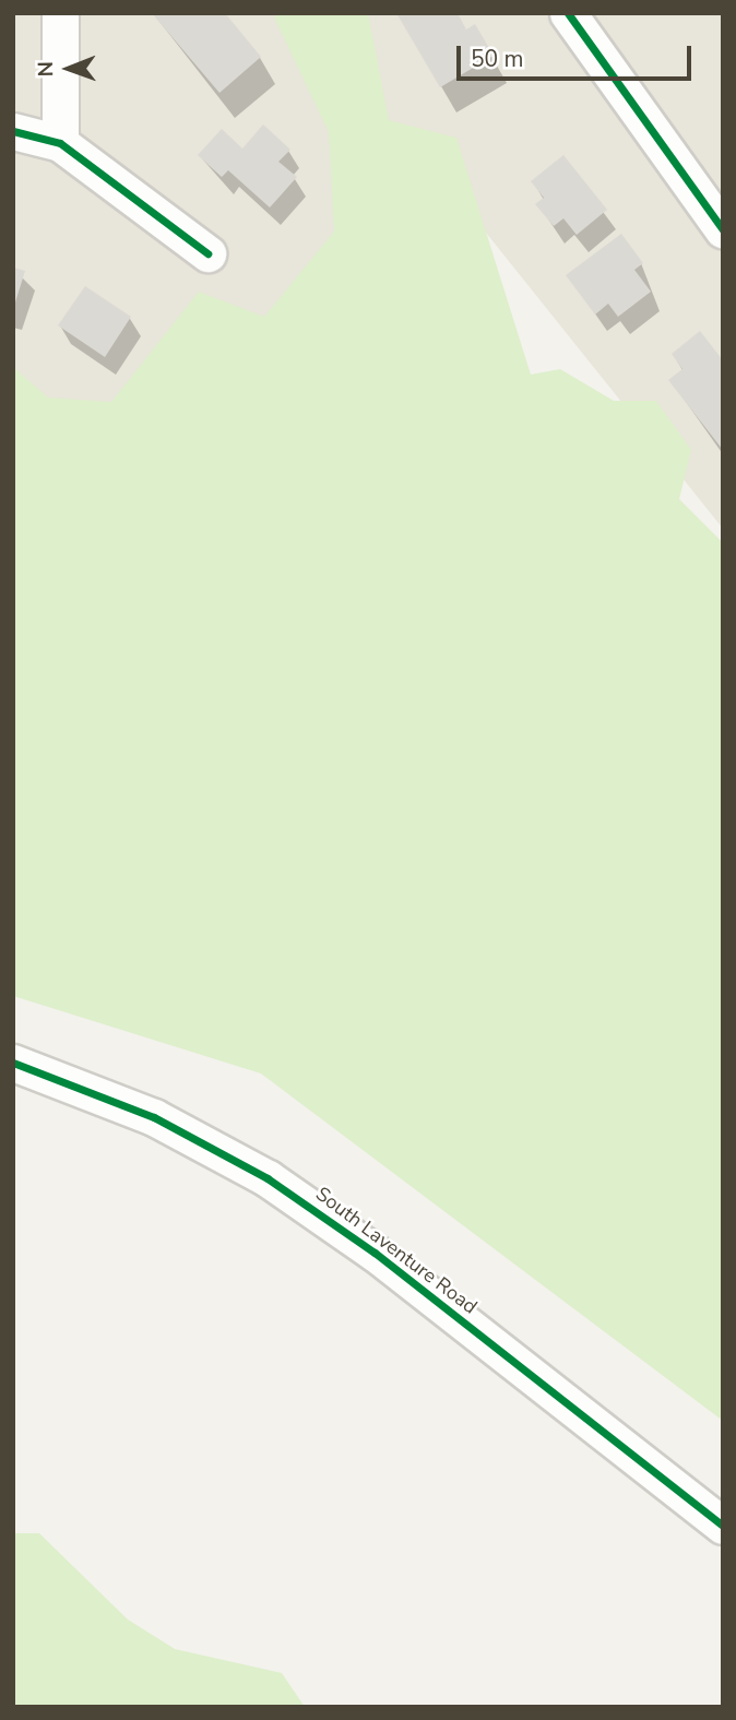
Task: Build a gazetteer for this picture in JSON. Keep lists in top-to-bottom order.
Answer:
{
  "streets": {
    "street": ["South Laventure Road"]
  },
  "scale_bar": "50 m",
  "north": "left"
}
